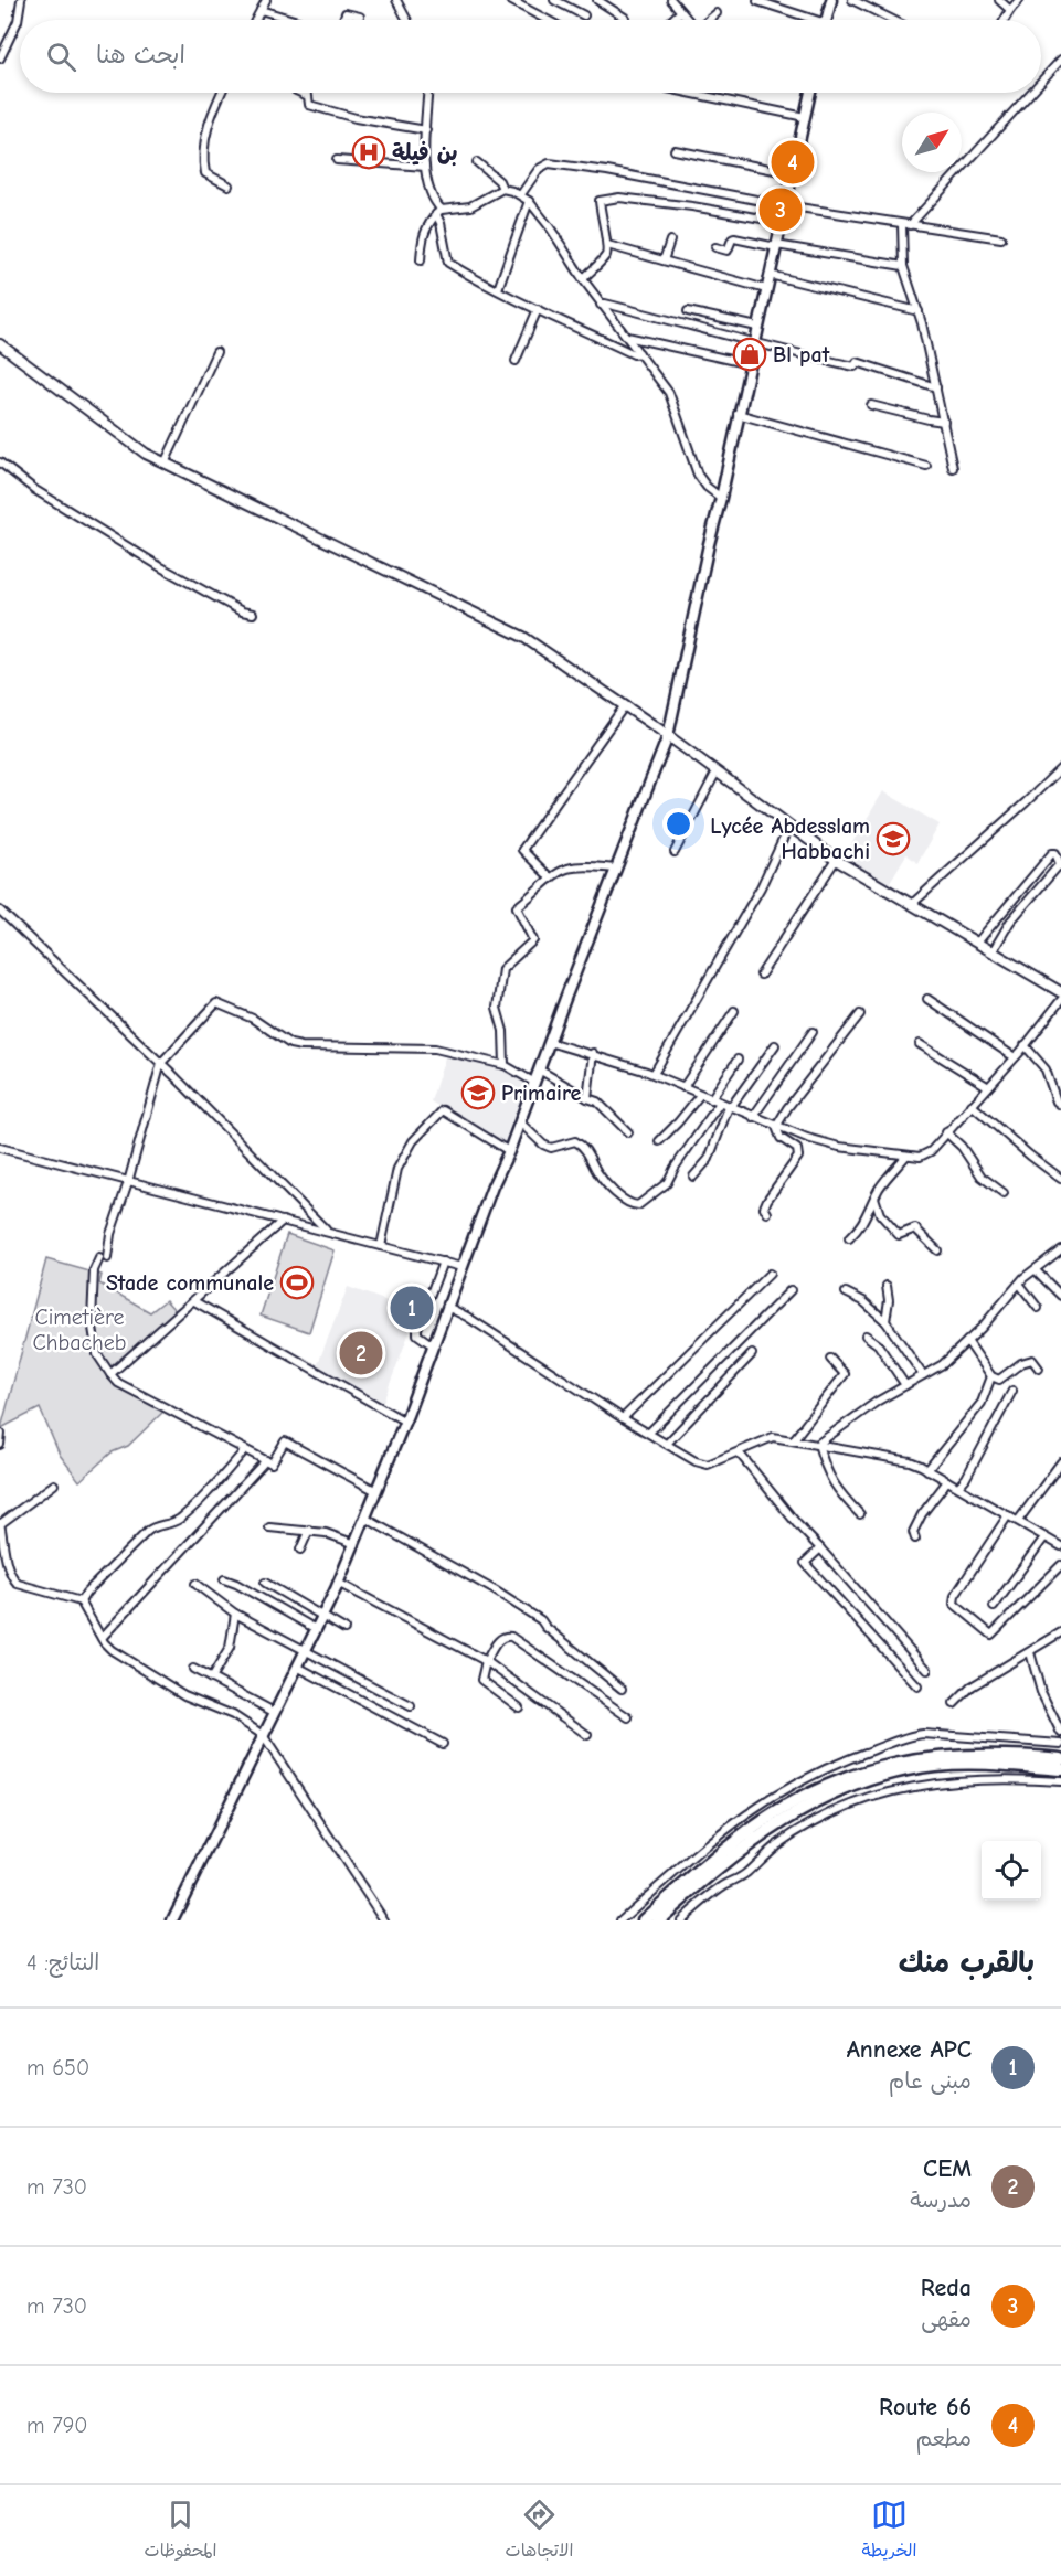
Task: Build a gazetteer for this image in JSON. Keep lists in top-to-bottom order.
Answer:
{
  "parks": ["Cimetière Chbacheb"],
  "places": {
    "hospital": ["بن فيلة"],
    "shop": ["Bl pat"],
    "school or university": ["Lycée Abdesslam Habbachi", "Primaire"],
    "sports": ["Stade communale"]
  },
  "north": "top right",
  "page": {
    "search": "ابحث هنا",
    "pins": [
      "4",
      "3",
      "1",
      "2"
    ],
    "heading": ["بالقرب منك", "النتائج: 4"],
    "list": [
      {
        "mark": "1",
        "name": "Annexe APC",
        "note": "مبنى عام",
        "value": "650 m"
      },
      {
        "mark": "2",
        "name": "CEM",
        "note": "مدرسة",
        "value": "730 m"
      },
      {
        "mark": "3",
        "name": "Reda",
        "note": "مقهى",
        "value": "730 m"
      },
      {
        "mark": "4",
        "name": "Route 66",
        "note": "مطعم",
        "value": "790 m"
      }
    ],
    "nav": ["الخريطة", "الاتجاهات", "المحفوظات"]
  }
}
